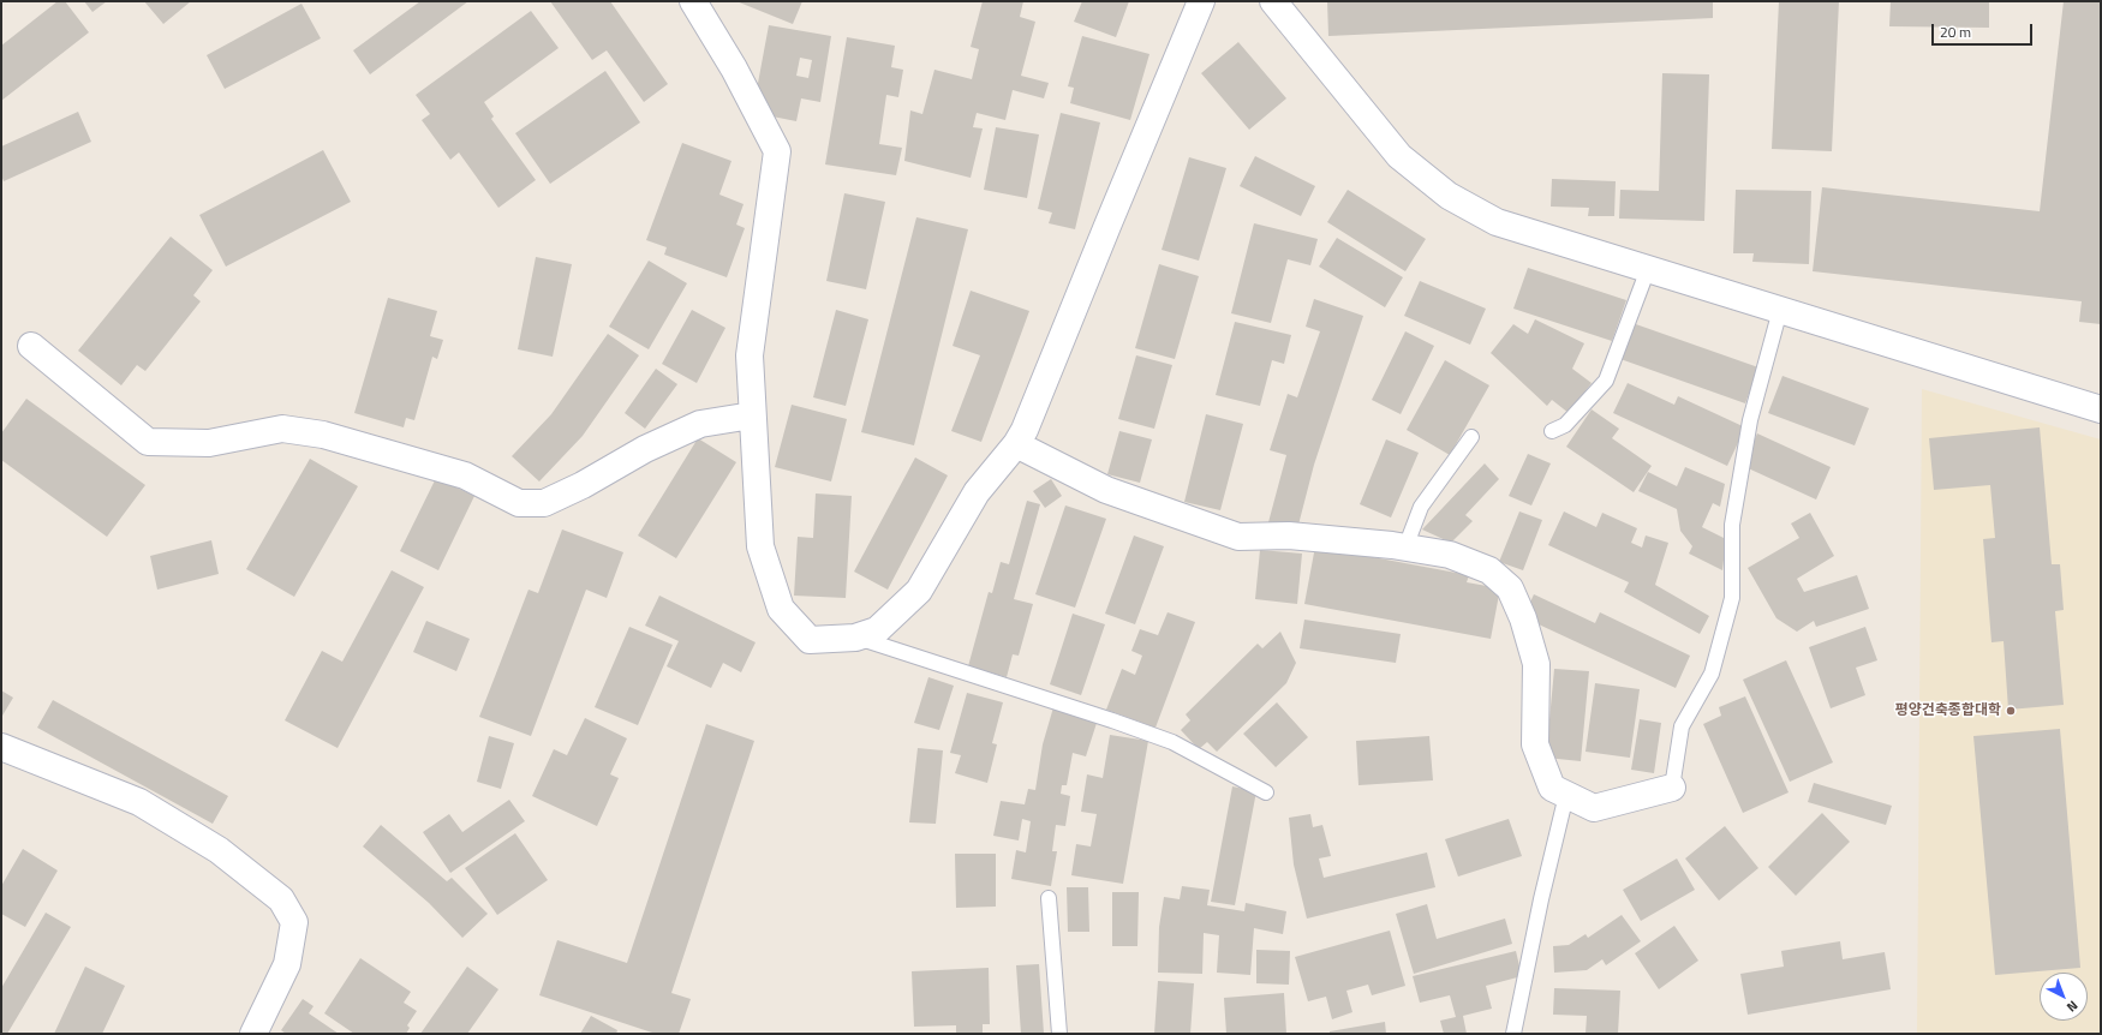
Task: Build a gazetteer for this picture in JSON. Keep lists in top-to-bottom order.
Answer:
{
  "places": ["평양건축종합대학"],
  "scale_bar": "20 m",
  "north": "bottom right"
}
